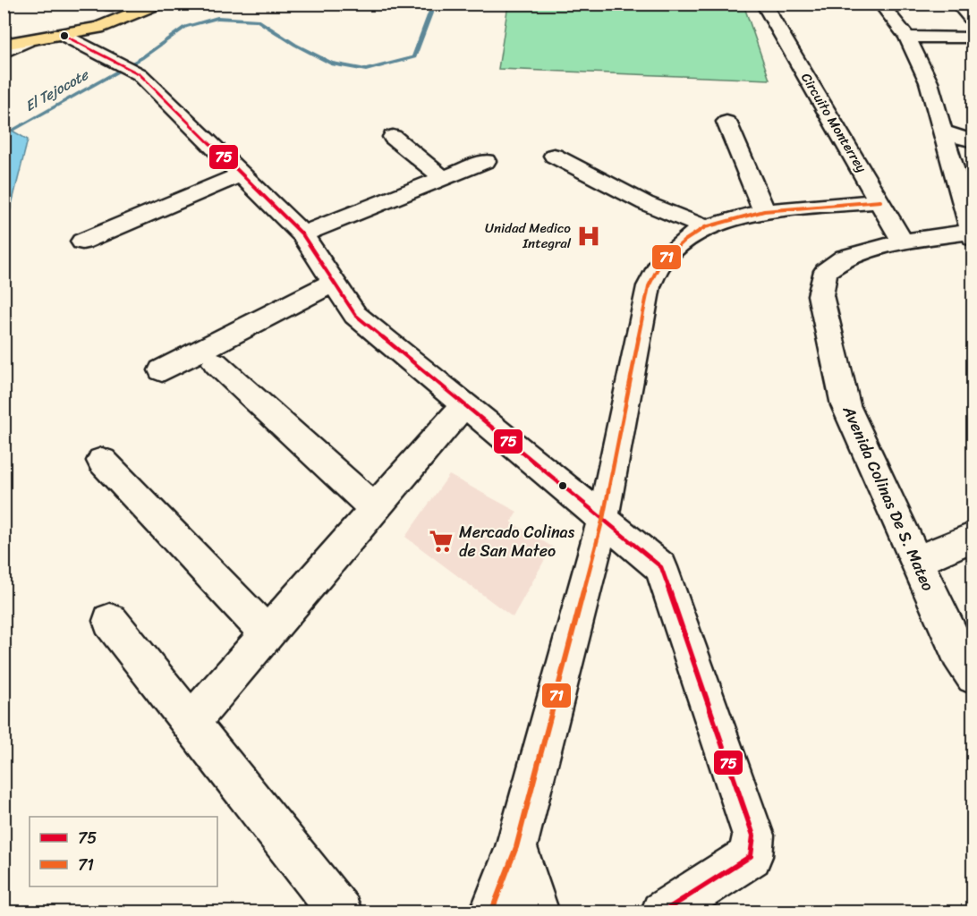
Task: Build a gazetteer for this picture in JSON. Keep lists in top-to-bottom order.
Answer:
{
  "streets": {
    "street": ["Circuito Monterrey", "Avenida Colinas De S. Mateo"]
  },
  "crossings": [
    ["Circuito Monterrey", "Avenida Colinas De S. Mateo"]
  ],
  "water": ["El Tejocote"],
  "places": {
    "hospital": ["Unidad Medico Integral"],
    "supermarket": ["Mercado Colinas de San Mateo"]
  },
  "lines": ["transit line 75", "transit line 71"],
  "legend": ["75", "71"]
}
